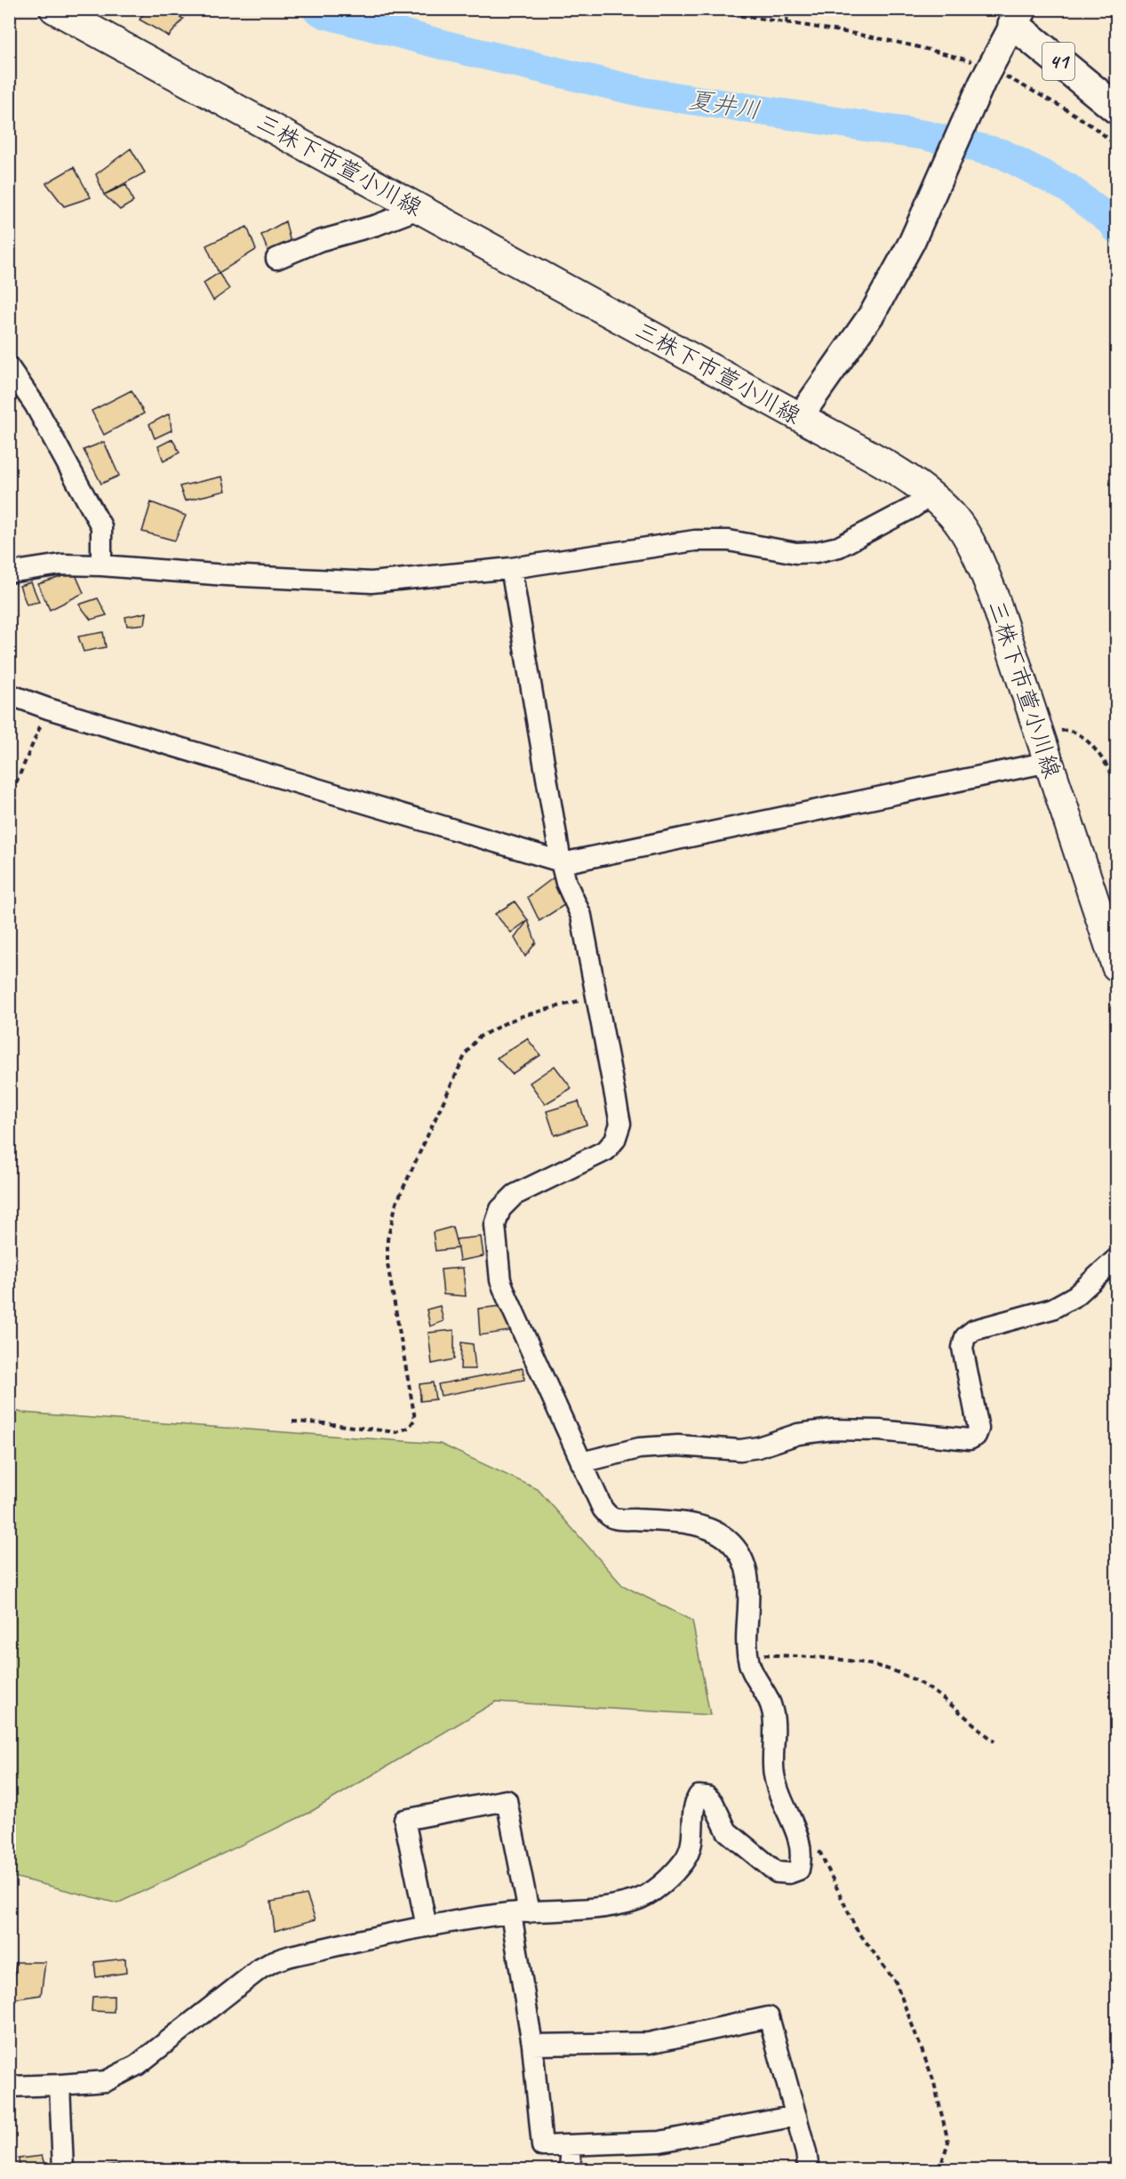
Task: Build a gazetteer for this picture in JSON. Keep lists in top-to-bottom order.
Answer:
{
  "streets": {
    "main road": ["41", "三株下市萱小川線"]
  },
  "water": ["夏井川"]
}
